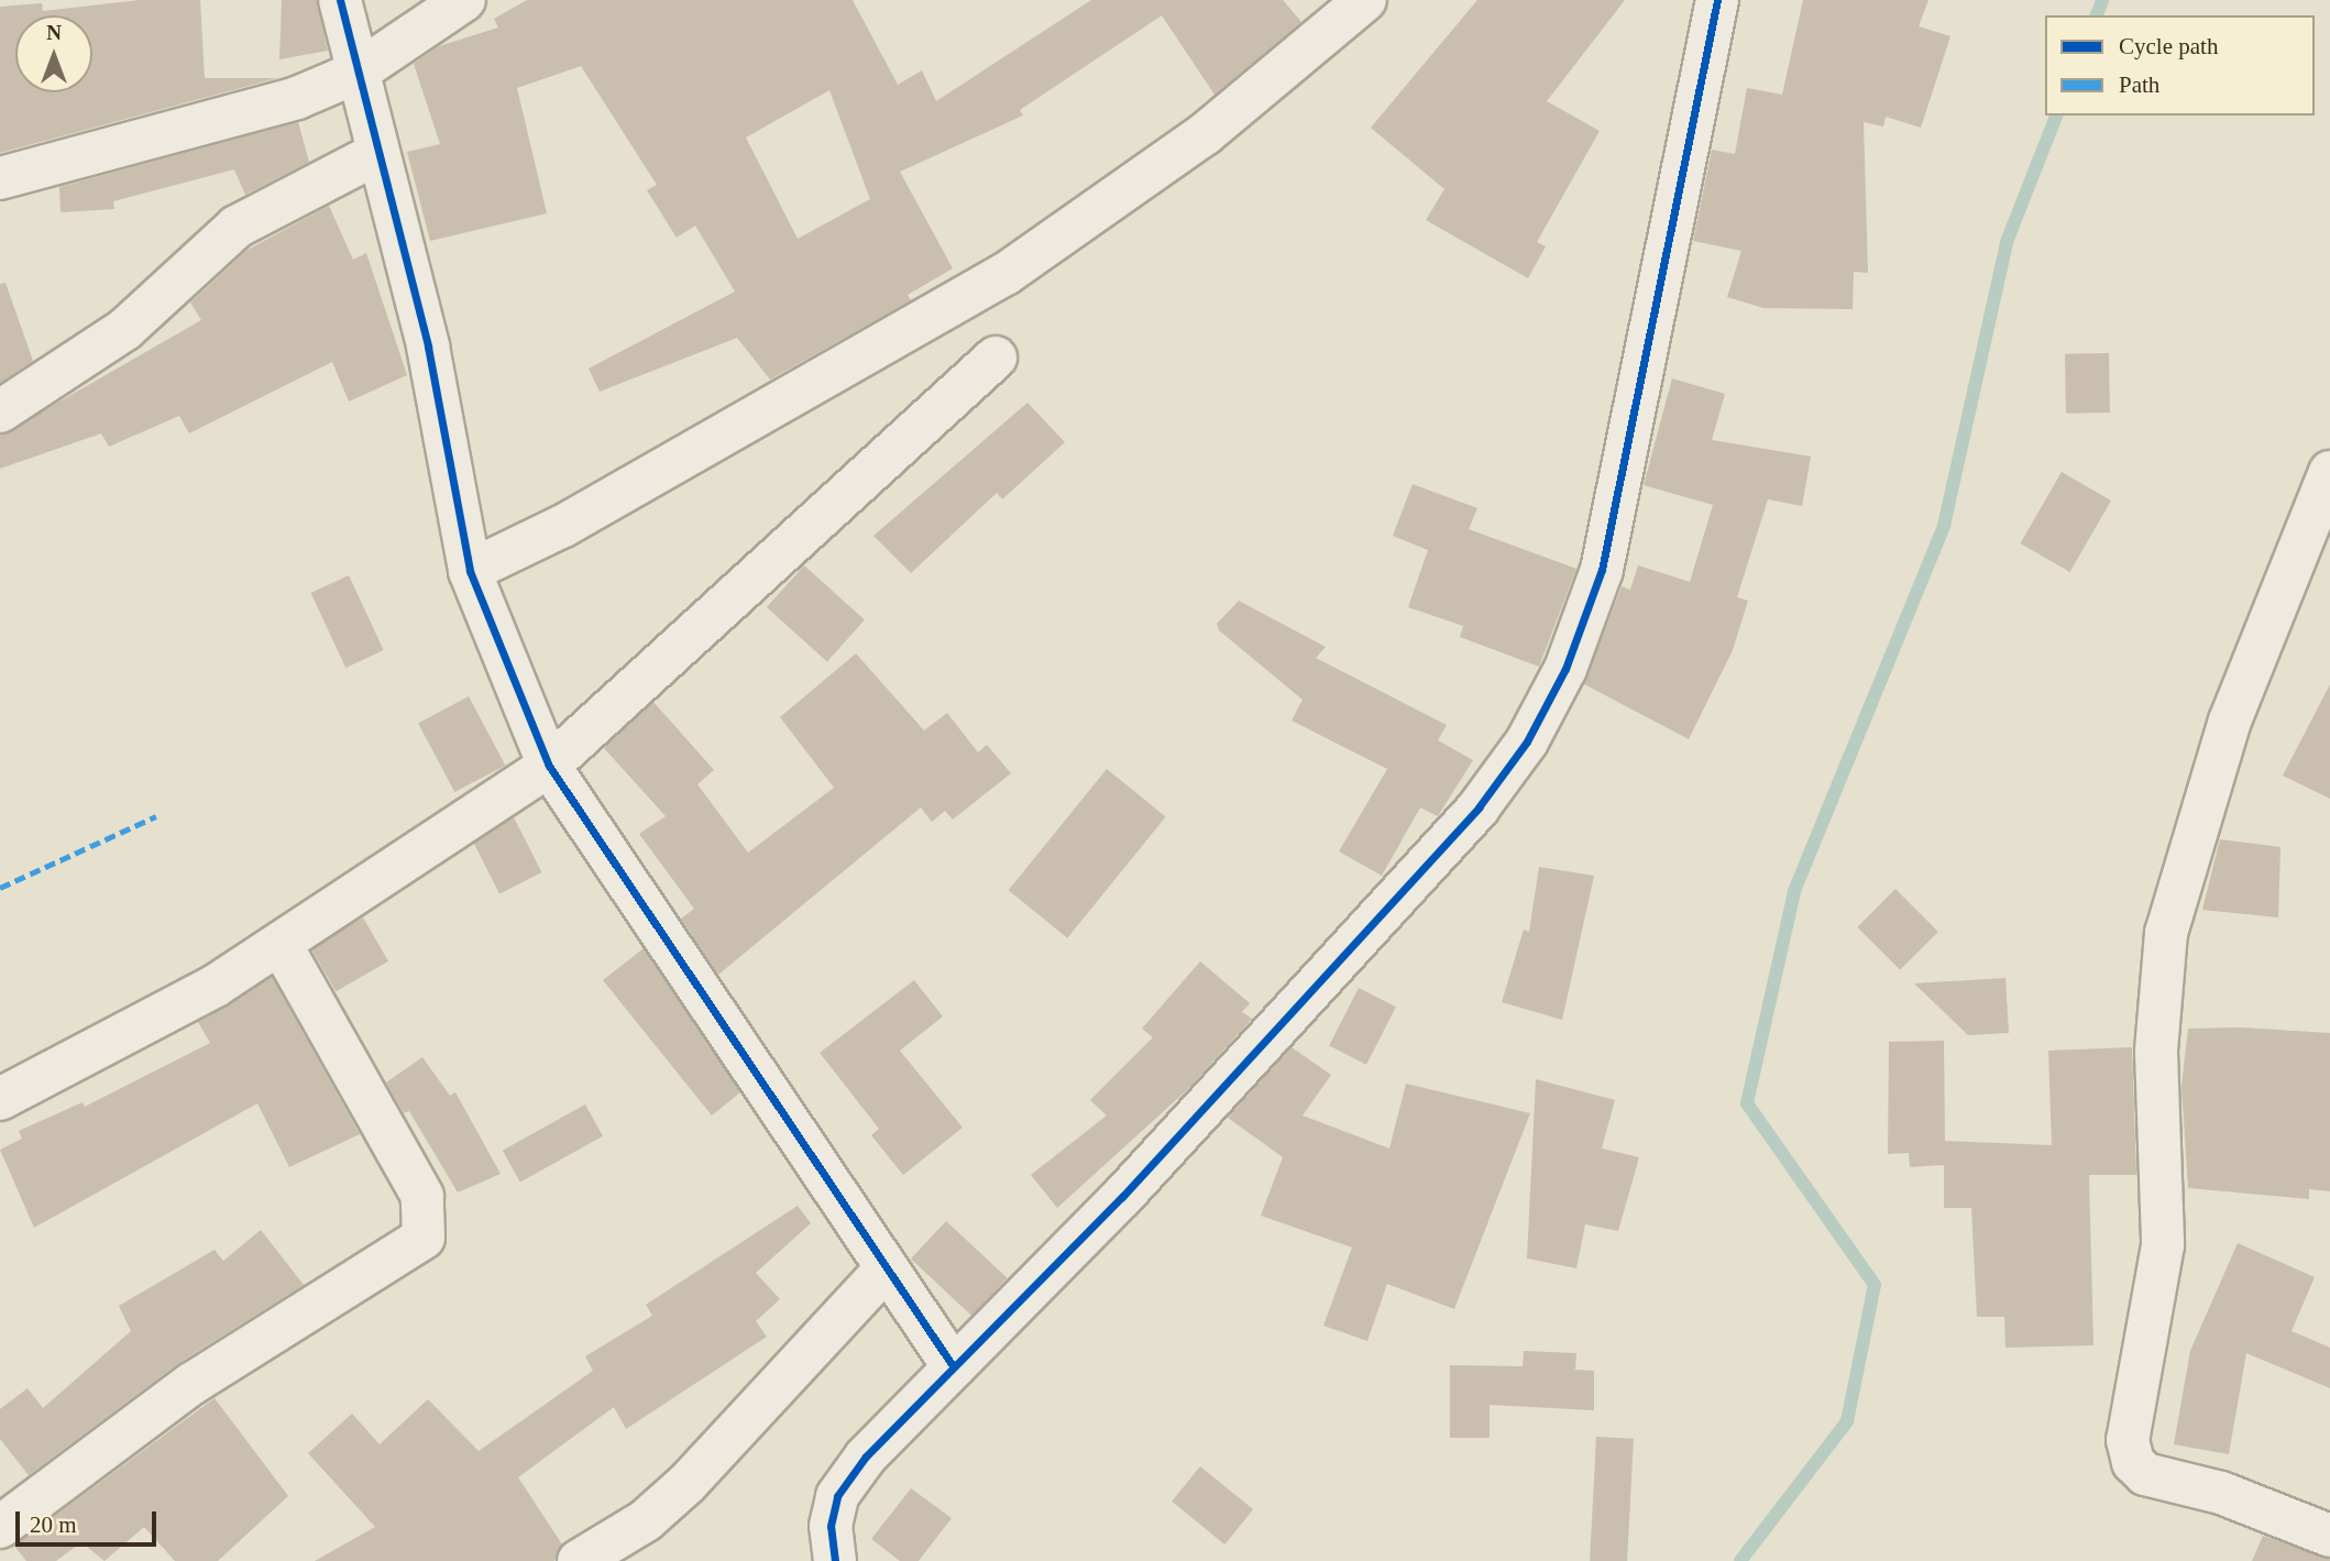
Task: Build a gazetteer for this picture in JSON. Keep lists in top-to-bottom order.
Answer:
{
  "legend": ["Cycle path", "Path"],
  "scale_bar": "20 m",
  "north": "top"
}
